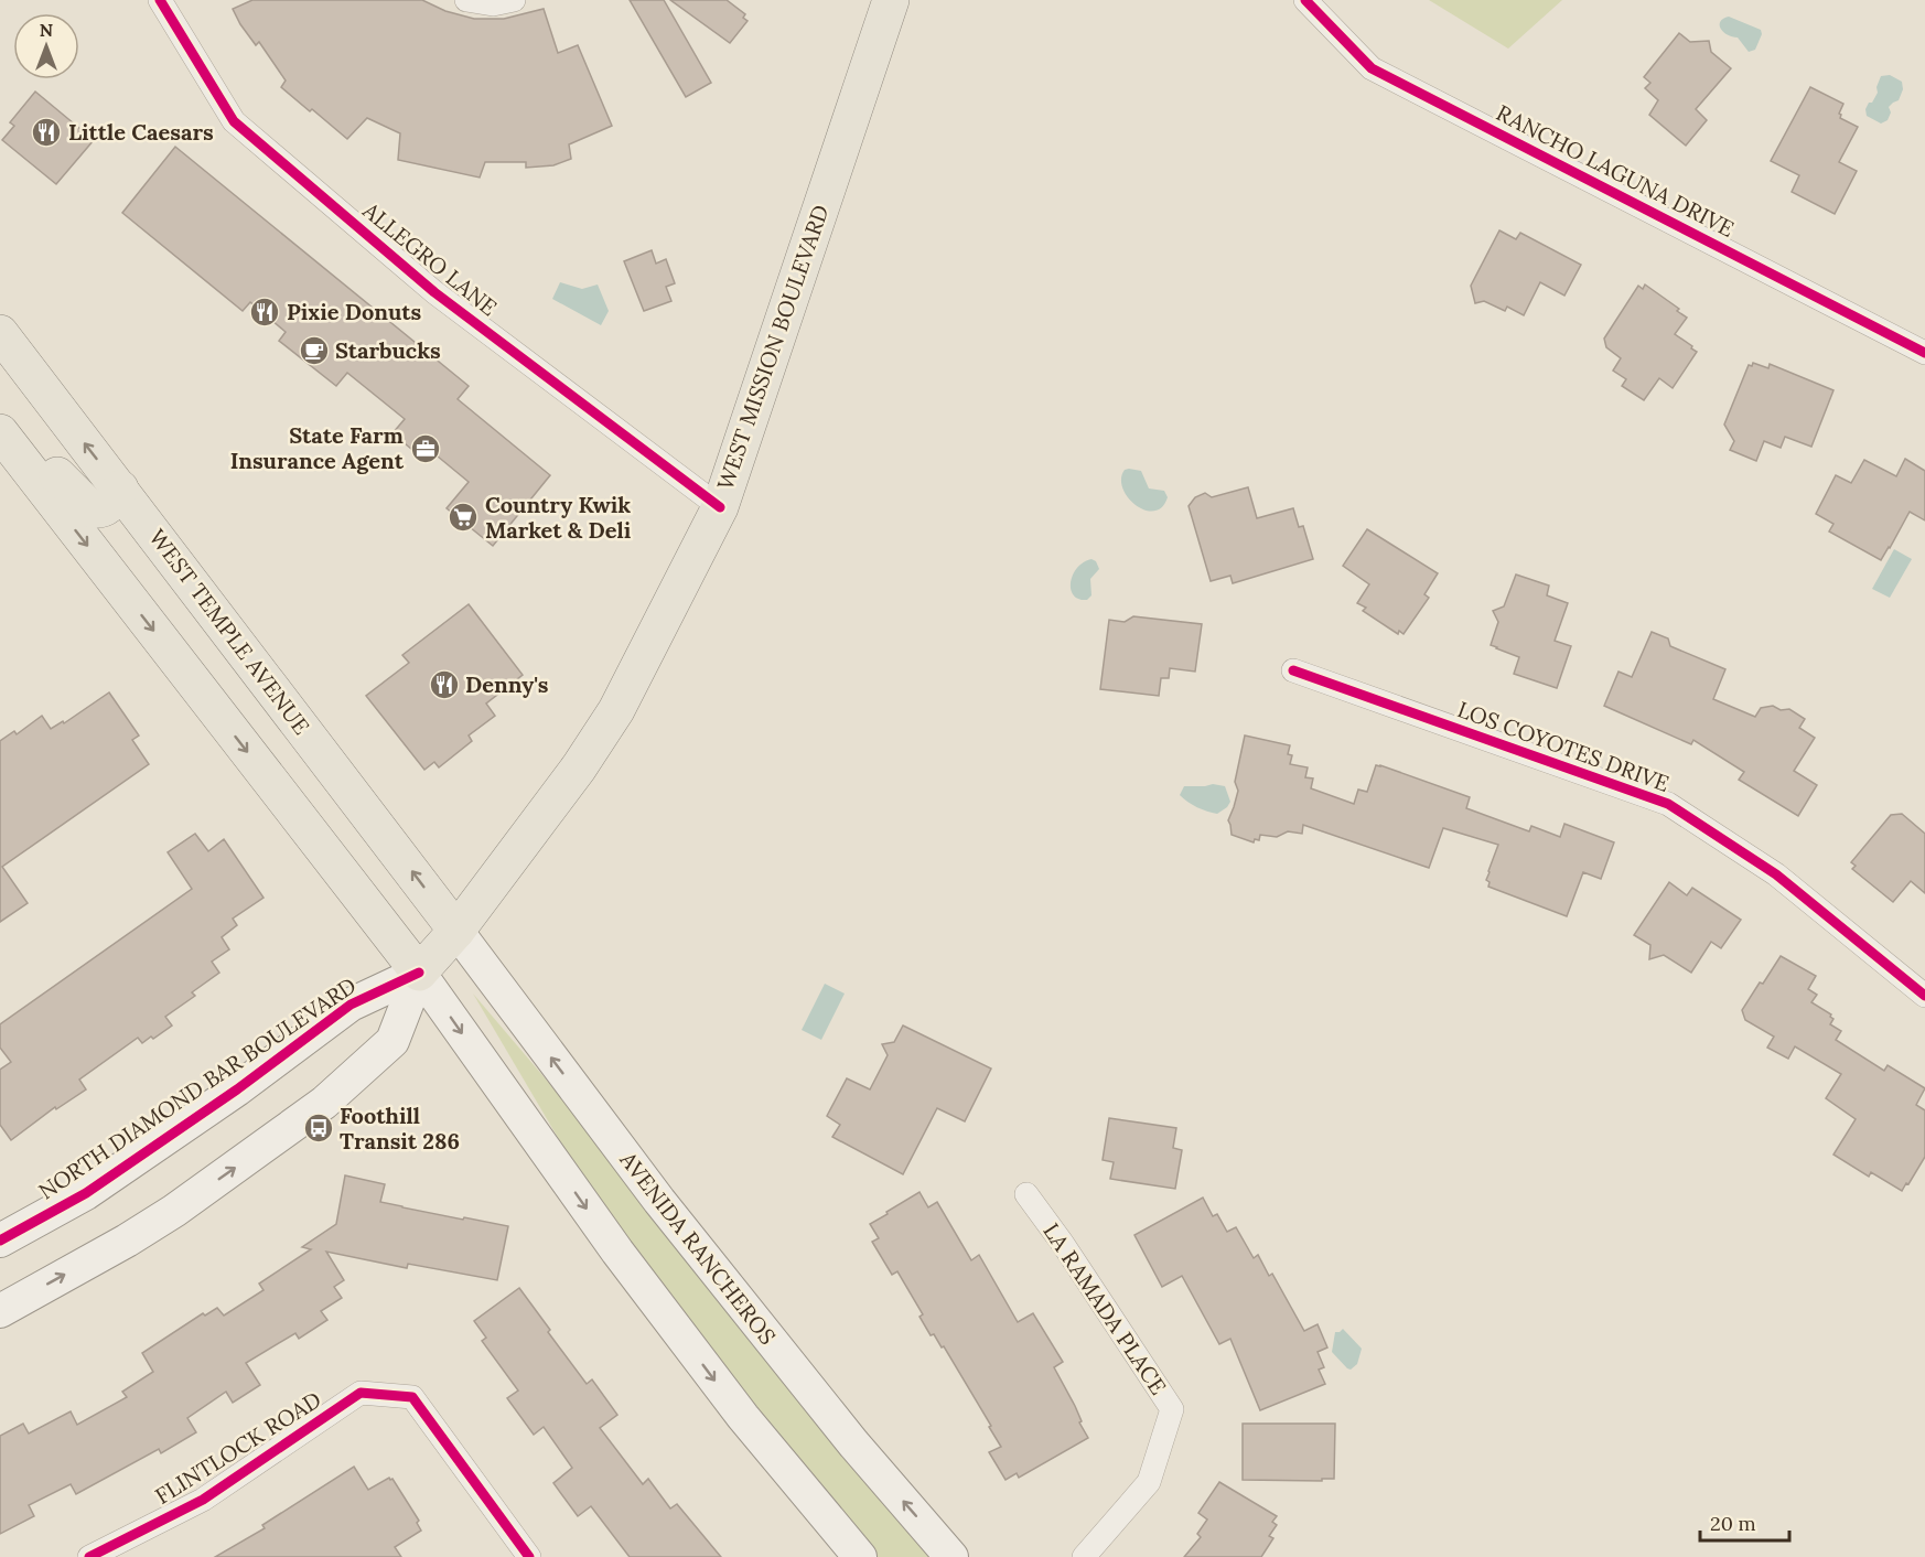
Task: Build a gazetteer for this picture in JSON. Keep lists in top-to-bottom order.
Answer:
{
  "streets": {
    "main road": [
      "WEST MISSION BOULEVARD",
      "WEST TEMPLE AVENUE",
      "NORTH DIAMOND BAR BOULEVARD",
      "AVENIDA RANCHEROS"
    ],
    "street": [
      "RANCHO LAGUNA DRIVE",
      "ALLEGRO LANE",
      "LOS COYOTES DRIVE",
      "LA RAMADA PLACE",
      "FLINTLOCK ROAD"
    ]
  },
  "crossings": [
    ["ALLEGRO LANE", "WEST MISSION BOULEVARD"],
    ["WEST MISSION BOULEVARD", "WEST TEMPLE AVENUE"],
    ["WEST MISSION BOULEVARD", "NORTH DIAMOND BAR BOULEVARD"],
    ["WEST MISSION BOULEVARD", "AVENIDA RANCHEROS"],
    ["WEST TEMPLE AVENUE", "AVENIDA RANCHEROS"]
  ],
  "places": {
    "restaurant": ["Little Caesars", "Pixie Donuts", "Denny's"],
    "cafe": ["Starbucks"],
    "office": ["State Farm Insurance Agent"],
    "supermarket": ["Country Kwik Market & Deli"],
    "bus stop": ["Foothill Transit 286"]
  },
  "scale_bar": "20 m",
  "north": "top"
}
